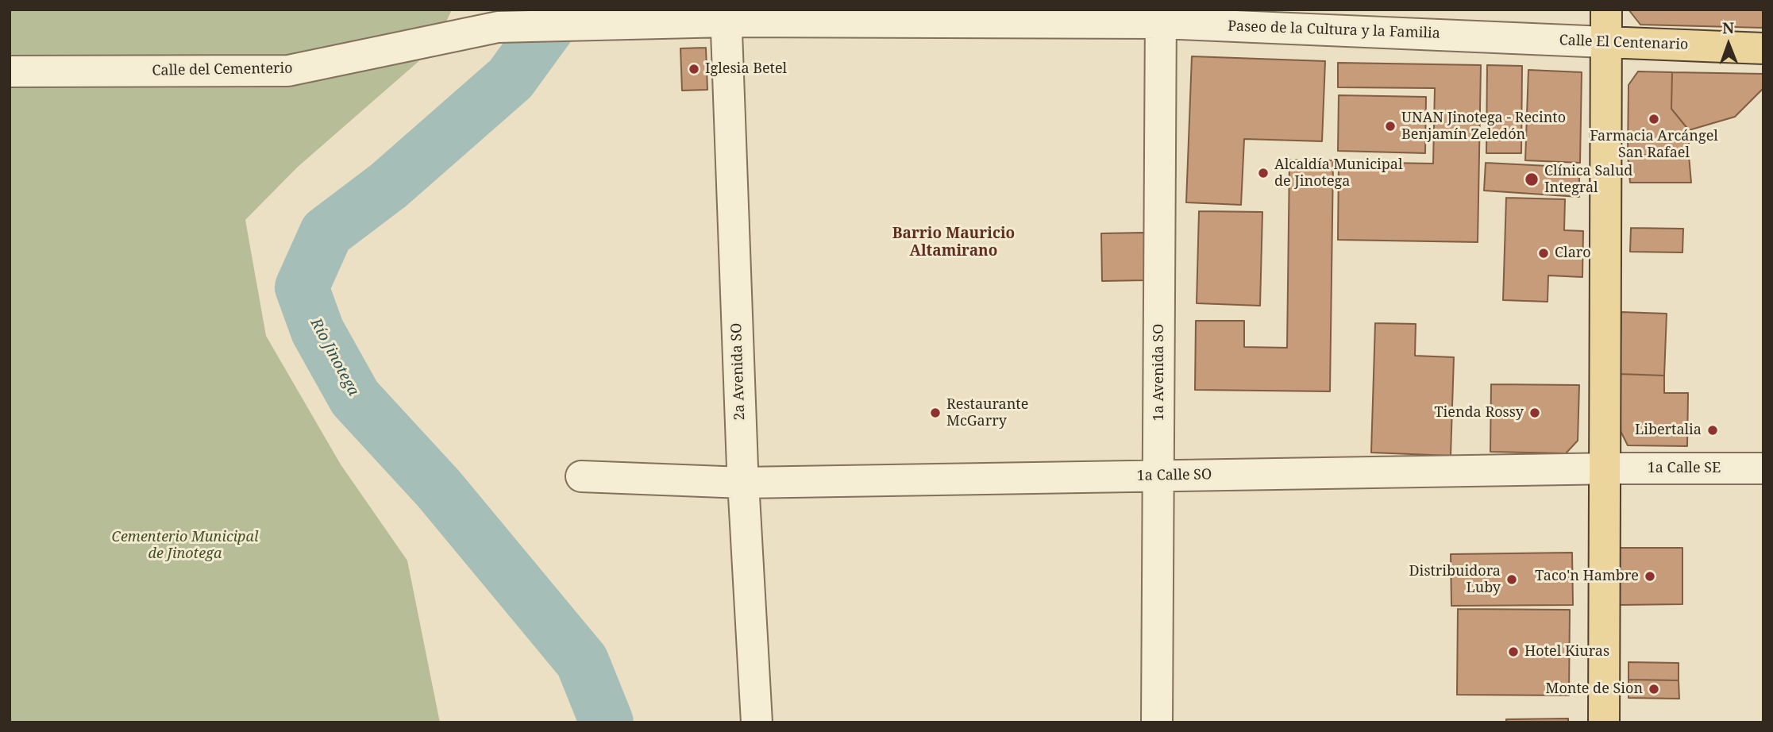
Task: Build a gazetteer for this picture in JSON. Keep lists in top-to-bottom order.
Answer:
{
  "streets": {
    "main road": ["Calle El Centenario"],
    "street": [
      "Paseo de la Cultura y la Familia",
      "Calle del Cementerio",
      "2a Avenida SO",
      "1a Avenida SO",
      "1a Calle SE",
      "1a Calle SO"
    ]
  },
  "crossings": [
    ["Paseo de la Cultura y la Familia", "Calle El Centenario"],
    ["Paseo de la Cultura y la Familia", "1a Avenida SO"],
    ["Calle del Cementerio", "2a Avenida SO"],
    ["2a Avenida SO", "1a Calle SO"],
    ["1a Avenida SO", "1a Calle SO"],
    ["1a Calle SE", "1a Calle SO"]
  ],
  "districts": ["Barrio Mauricio Altamirano"],
  "water": ["Río Jinotega"],
  "parks": ["Cementerio Municipal de Jinotega"],
  "places": [
    "Iglesia Betel",
    "Farmacia Arcángel San Rafael",
    "UNAN Jinotega - Recinto Benjamín Zeledón",
    "Alcaldía Municipal de Jinotega",
    "Clínica Salud Integral",
    "Claro",
    "Restaurante McGarry",
    "Tienda Rossy",
    "Libertalia",
    "Taco'n Hambre",
    "Distribuidora Luby",
    "Hotel Kiuras",
    "Monte de Sion"
  ],
  "north": "top"
}
